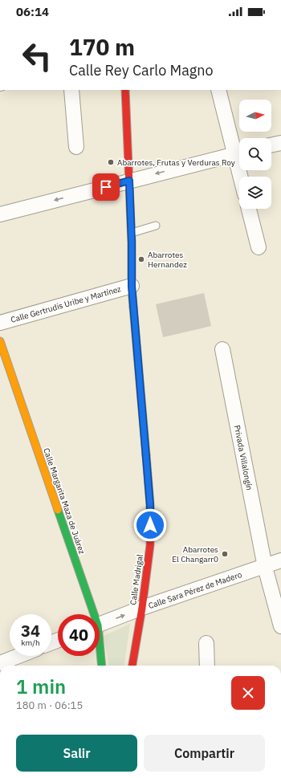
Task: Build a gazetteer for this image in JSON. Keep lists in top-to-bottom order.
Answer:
{
  "streets": {
    "street": [
      "Calle Gertrudis Uribe y Martínez",
      "Privada Villalongín",
      "Calle Margarita Maza de Juárez",
      "Calle Madrigal",
      "Calle Sara Pérez de Madero"
    ]
  },
  "crossings": [
    ["Calle Gertrudis Uribe y Martínez", "Calle Madrigal"],
    ["Privada Villalongín", "Calle Sara Pérez de Madero"],
    ["Calle Madrigal", "Calle Sara Pérez de Madero"]
  ],
  "places": ["Abarrotes, Frutas y Verduras Roy", "Abarrotes Hernandez", "Abarrotes El Changarr0"],
  "north": "right",
  "page": {
    "status": "06:14",
    "turn": ["170 m", "Calle Rey Carlo Magno"],
    "speed": "34 km/h",
    "limit": "40",
    "heading": ["1 min", "180 m · 06:15"],
    "buttons": ["Salir", "Compartir"]
  }
}
